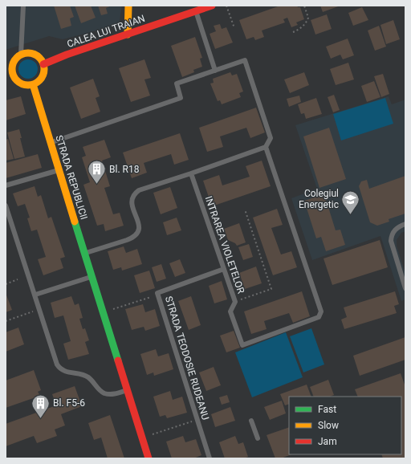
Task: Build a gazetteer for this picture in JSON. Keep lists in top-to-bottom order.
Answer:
{
  "streets": {
    "main road": ["CALEA LUI TRAIAN", "STRADA REPUBLICII"],
    "lane": ["INTRAREA VIOLETELOR", "STRADA TEODOSIE RUDEANU"]
  },
  "crossings": [
    ["CALEA LUI TRAIAN", "STRADA REPUBLICII"],
    ["INTRAREA VIOLETELOR", "STRADA TEODOSIE RUDEANU"]
  ],
  "places": {
    "building": ["Bl. R18", "Bl. F5-6"],
    "school or university": ["Colegiul Energetic"]
  },
  "legend": ["Fast", "Slow", "Jam"]
}
